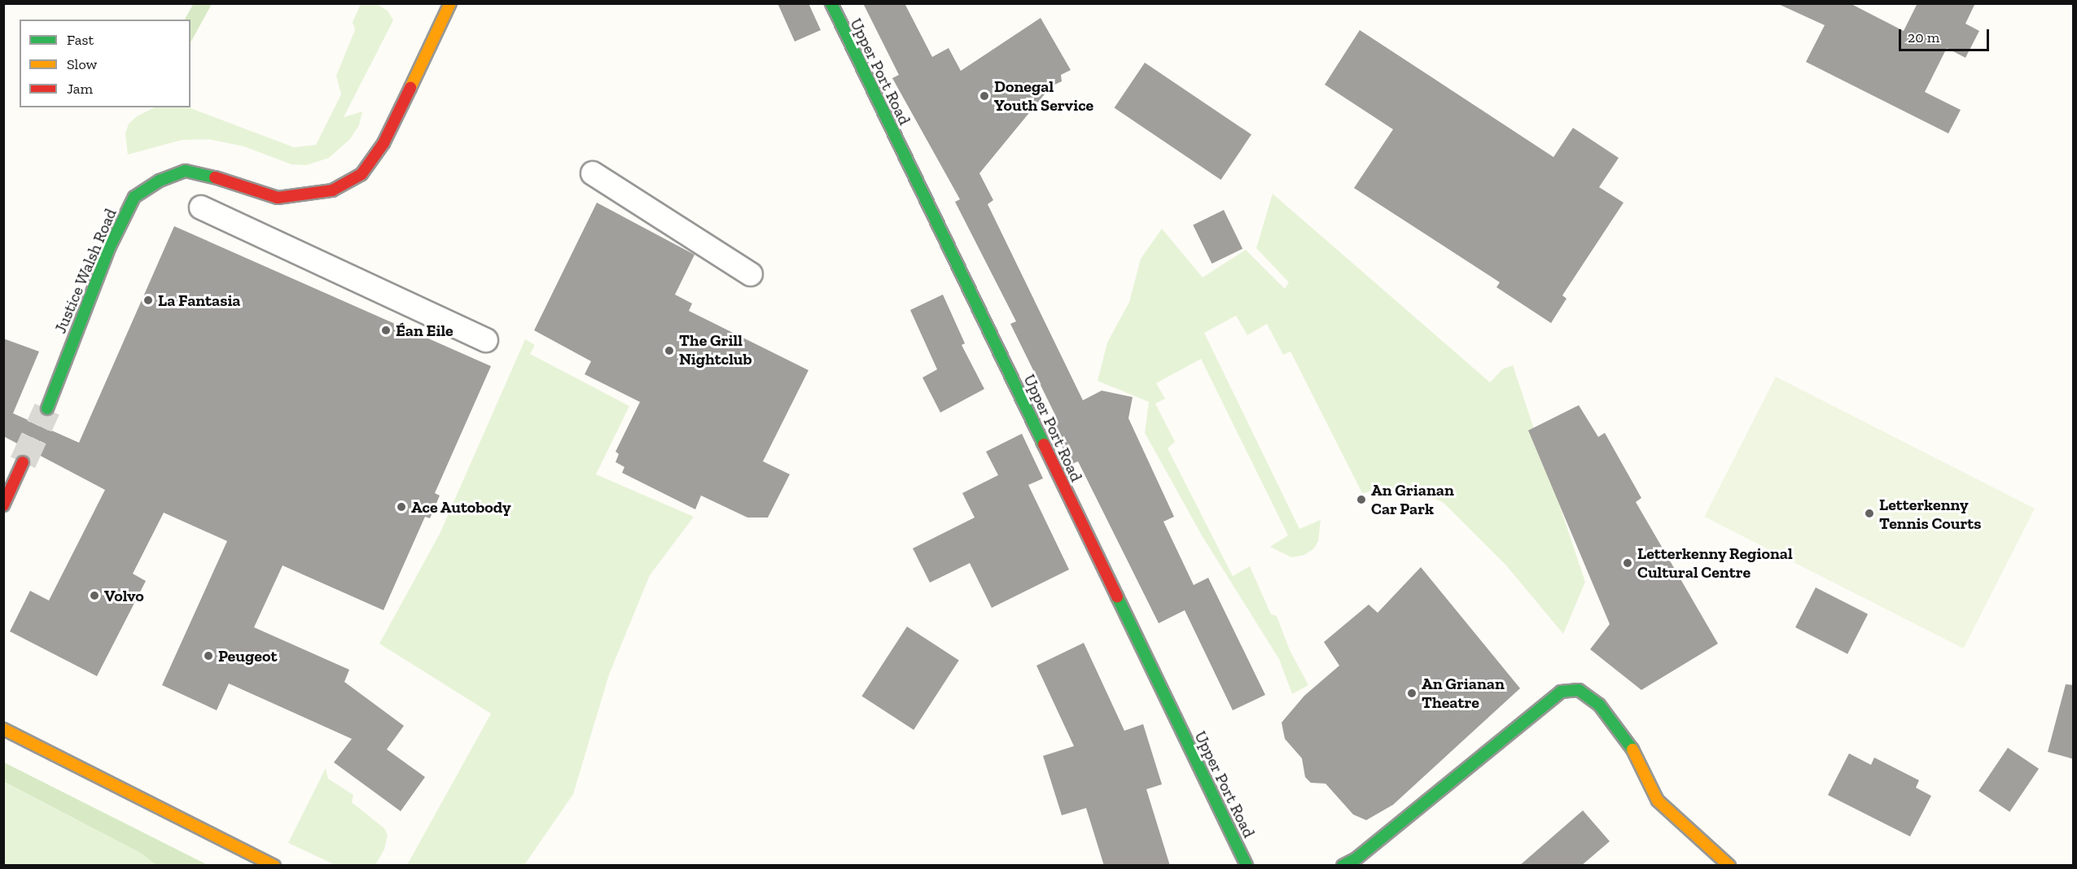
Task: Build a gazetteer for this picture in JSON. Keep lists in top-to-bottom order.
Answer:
{
  "streets": {
    "street": ["Upper Port Road", "Justice Walsh Road"]
  },
  "places": [
    "Donegal Youth Service",
    "La Fantasia",
    "Éan Eile",
    "The Grill Nightclub",
    "An Grianan Car Park",
    "Ace Autobody",
    "Letterkenny Tennis Courts",
    "Letterkenny Regional Cultural Centre",
    "Volvo",
    "Peugeot",
    "An Grianan Theatre"
  ],
  "legend": ["Fast", "Slow", "Jam"],
  "scale_bar": "20 m"
}
